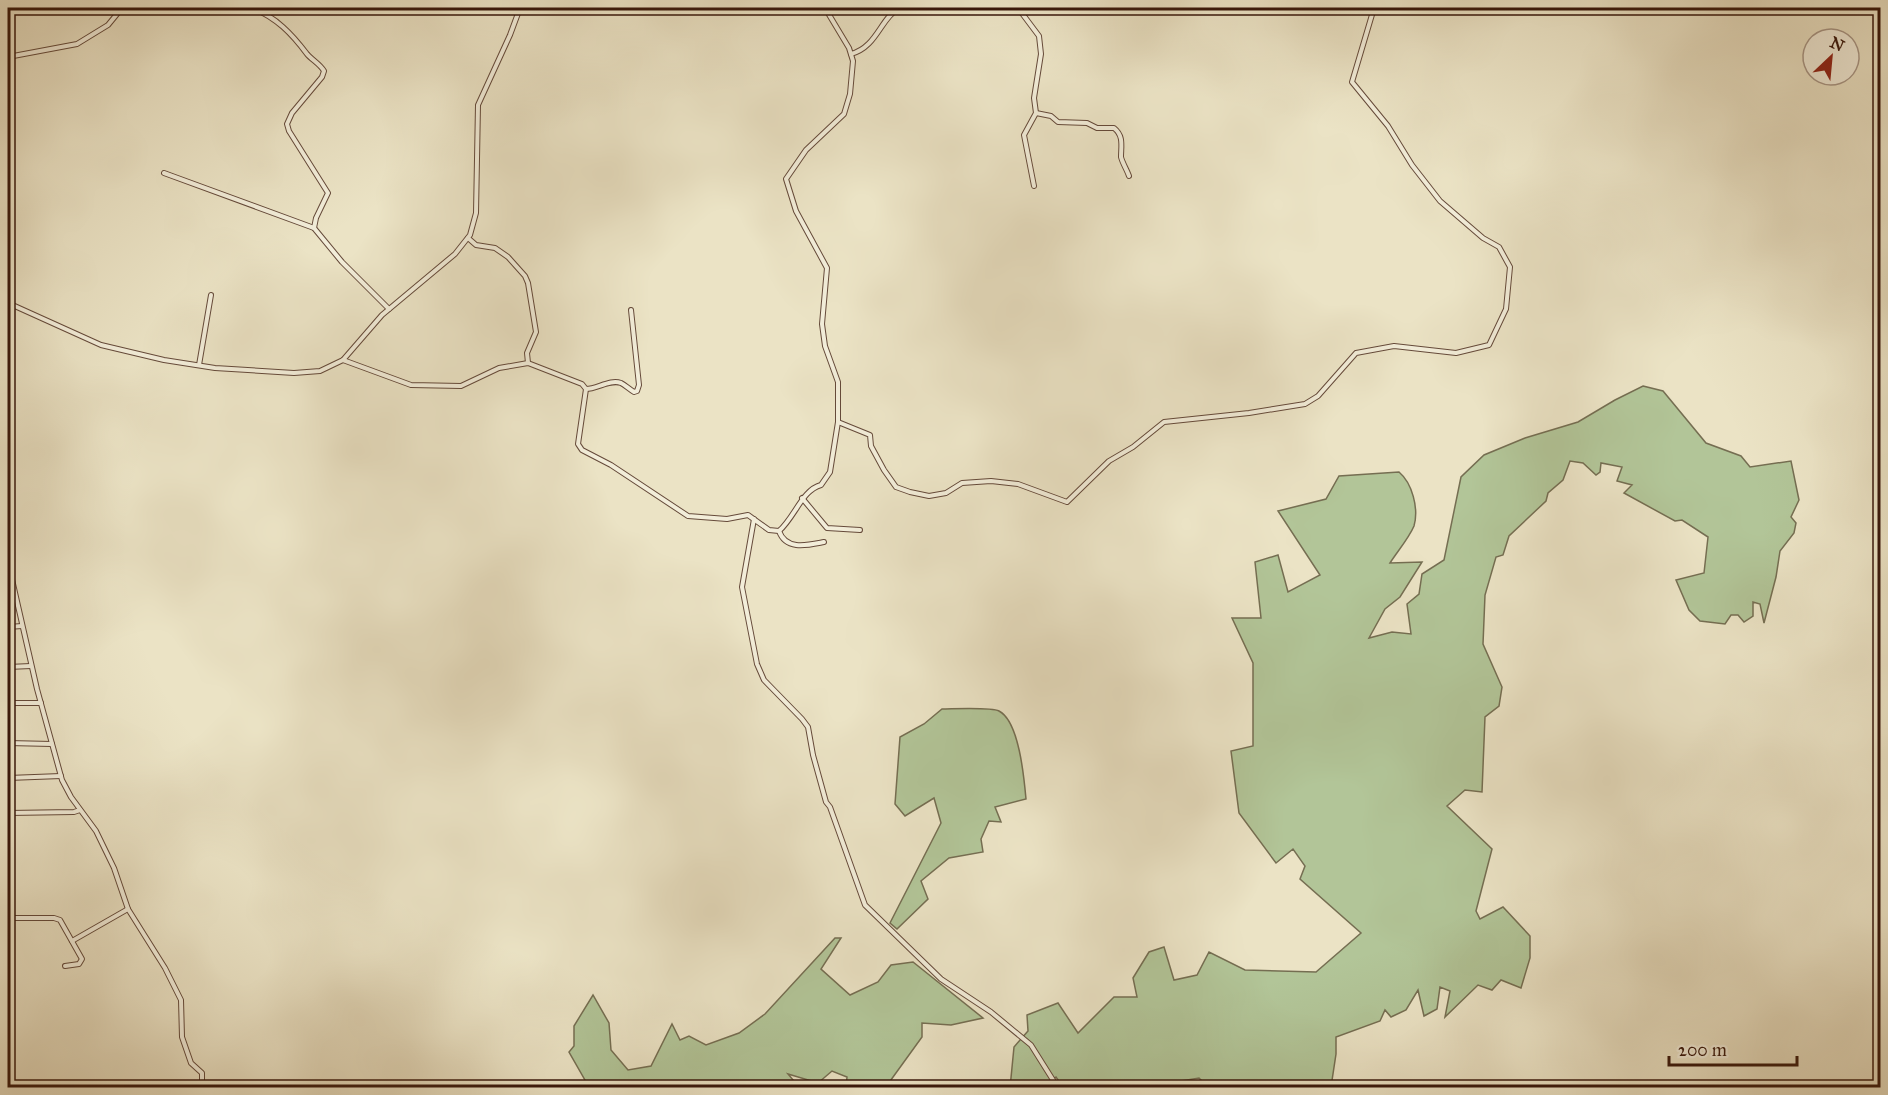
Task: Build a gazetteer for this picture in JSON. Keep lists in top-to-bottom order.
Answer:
{
  "scale_bar": "200 m",
  "north": "top right"
}
